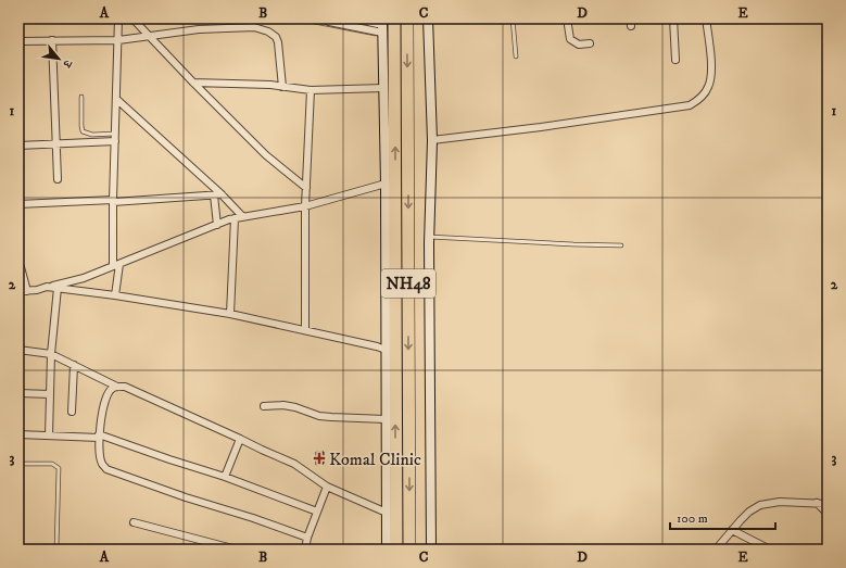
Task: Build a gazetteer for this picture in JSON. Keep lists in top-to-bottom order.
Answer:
{
  "streets": {
    "highway": ["NH48"]
  },
  "places": {
    "health": ["Komal Clinic"]
  },
  "scale_bar": "100 m",
  "north": "bottom right",
  "grid": {
    "columns": [
      "A",
      "B",
      "C",
      "D",
      "E"
    ],
    "rows": ["1", "2", "3"]
  }
}
